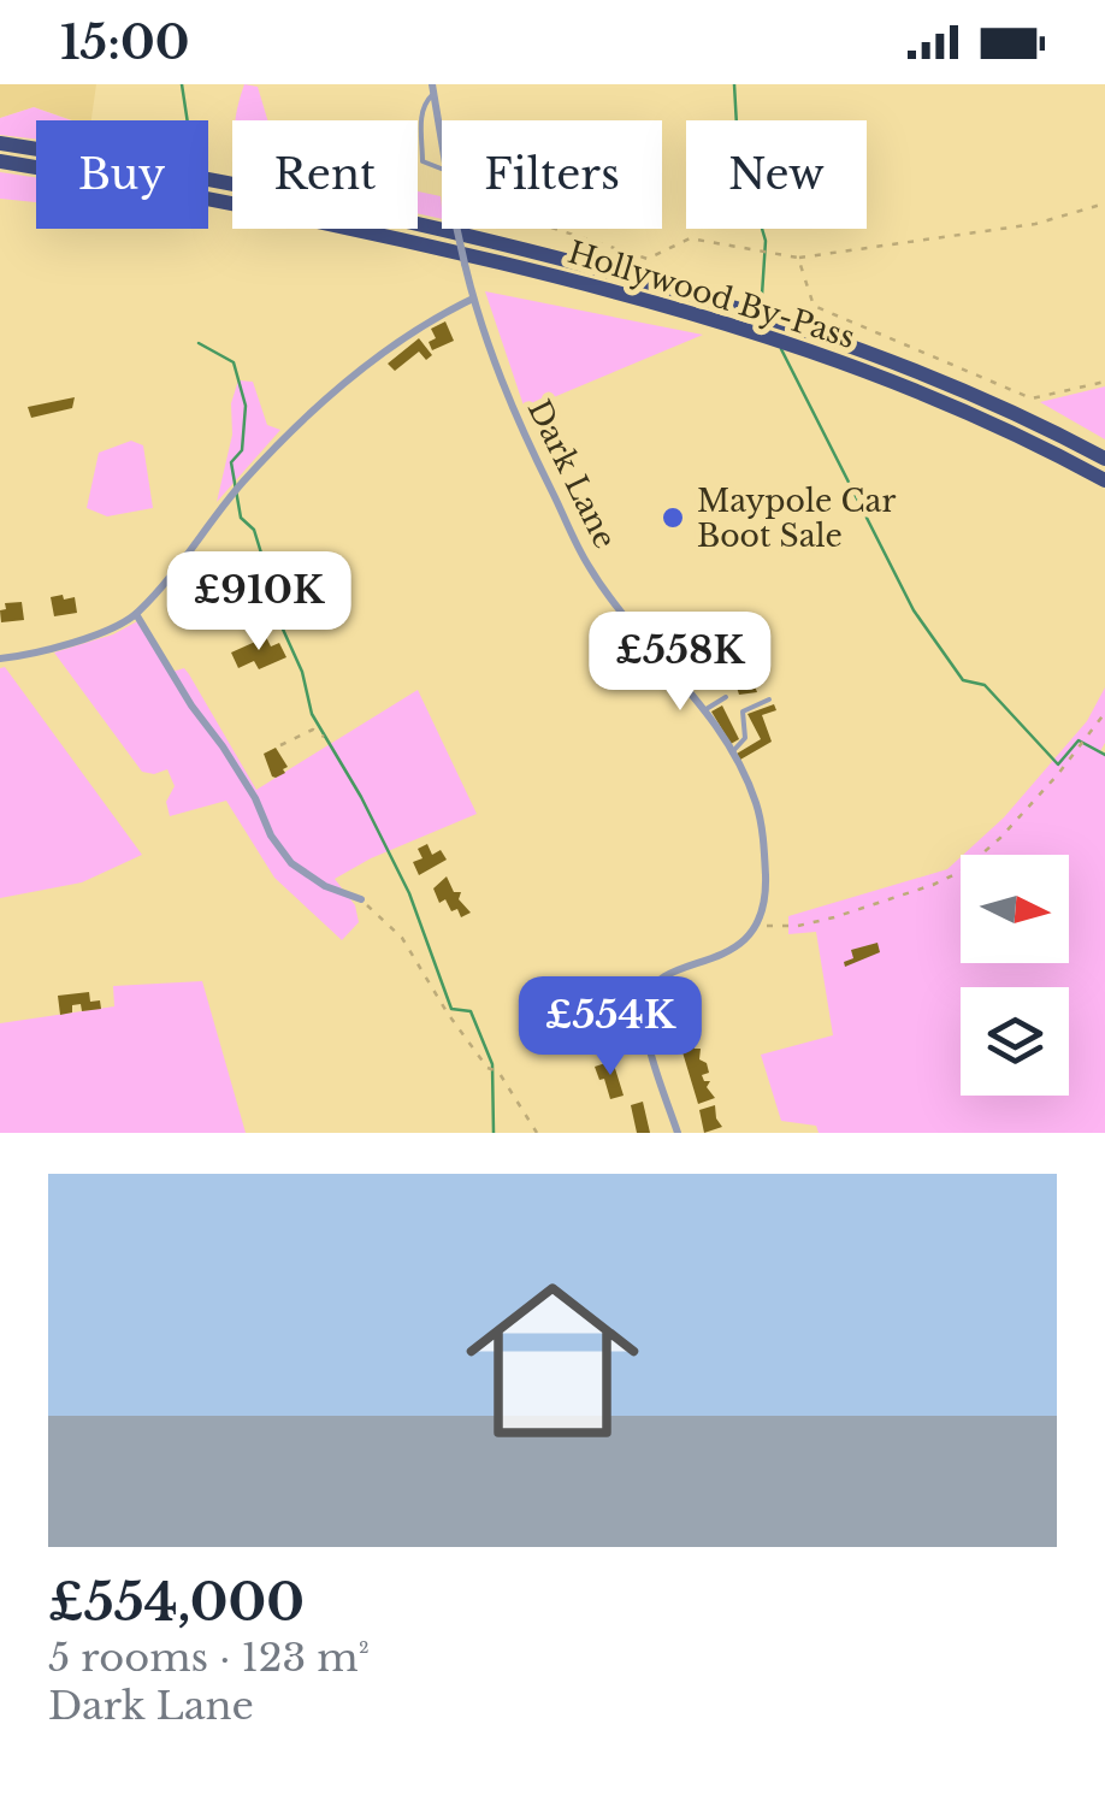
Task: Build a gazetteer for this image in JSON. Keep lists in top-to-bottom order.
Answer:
{
  "streets": {
    "highway": ["Hollywood By-Pass"],
    "street": ["Dark Lane"]
  },
  "places": ["Maypole Car Boot Sale"],
  "north": "right",
  "page": {
    "status": "15:00",
    "chip": [
      "Buy",
      "Rent",
      "Filters",
      "New"
    ],
    "price": ["£910K", "£558K", "£554K"],
    "list": [
      {
        "name": "£554,000",
        "note": "5 rooms · 123 m² · Dark Lane"
      }
    ]
  }
}
